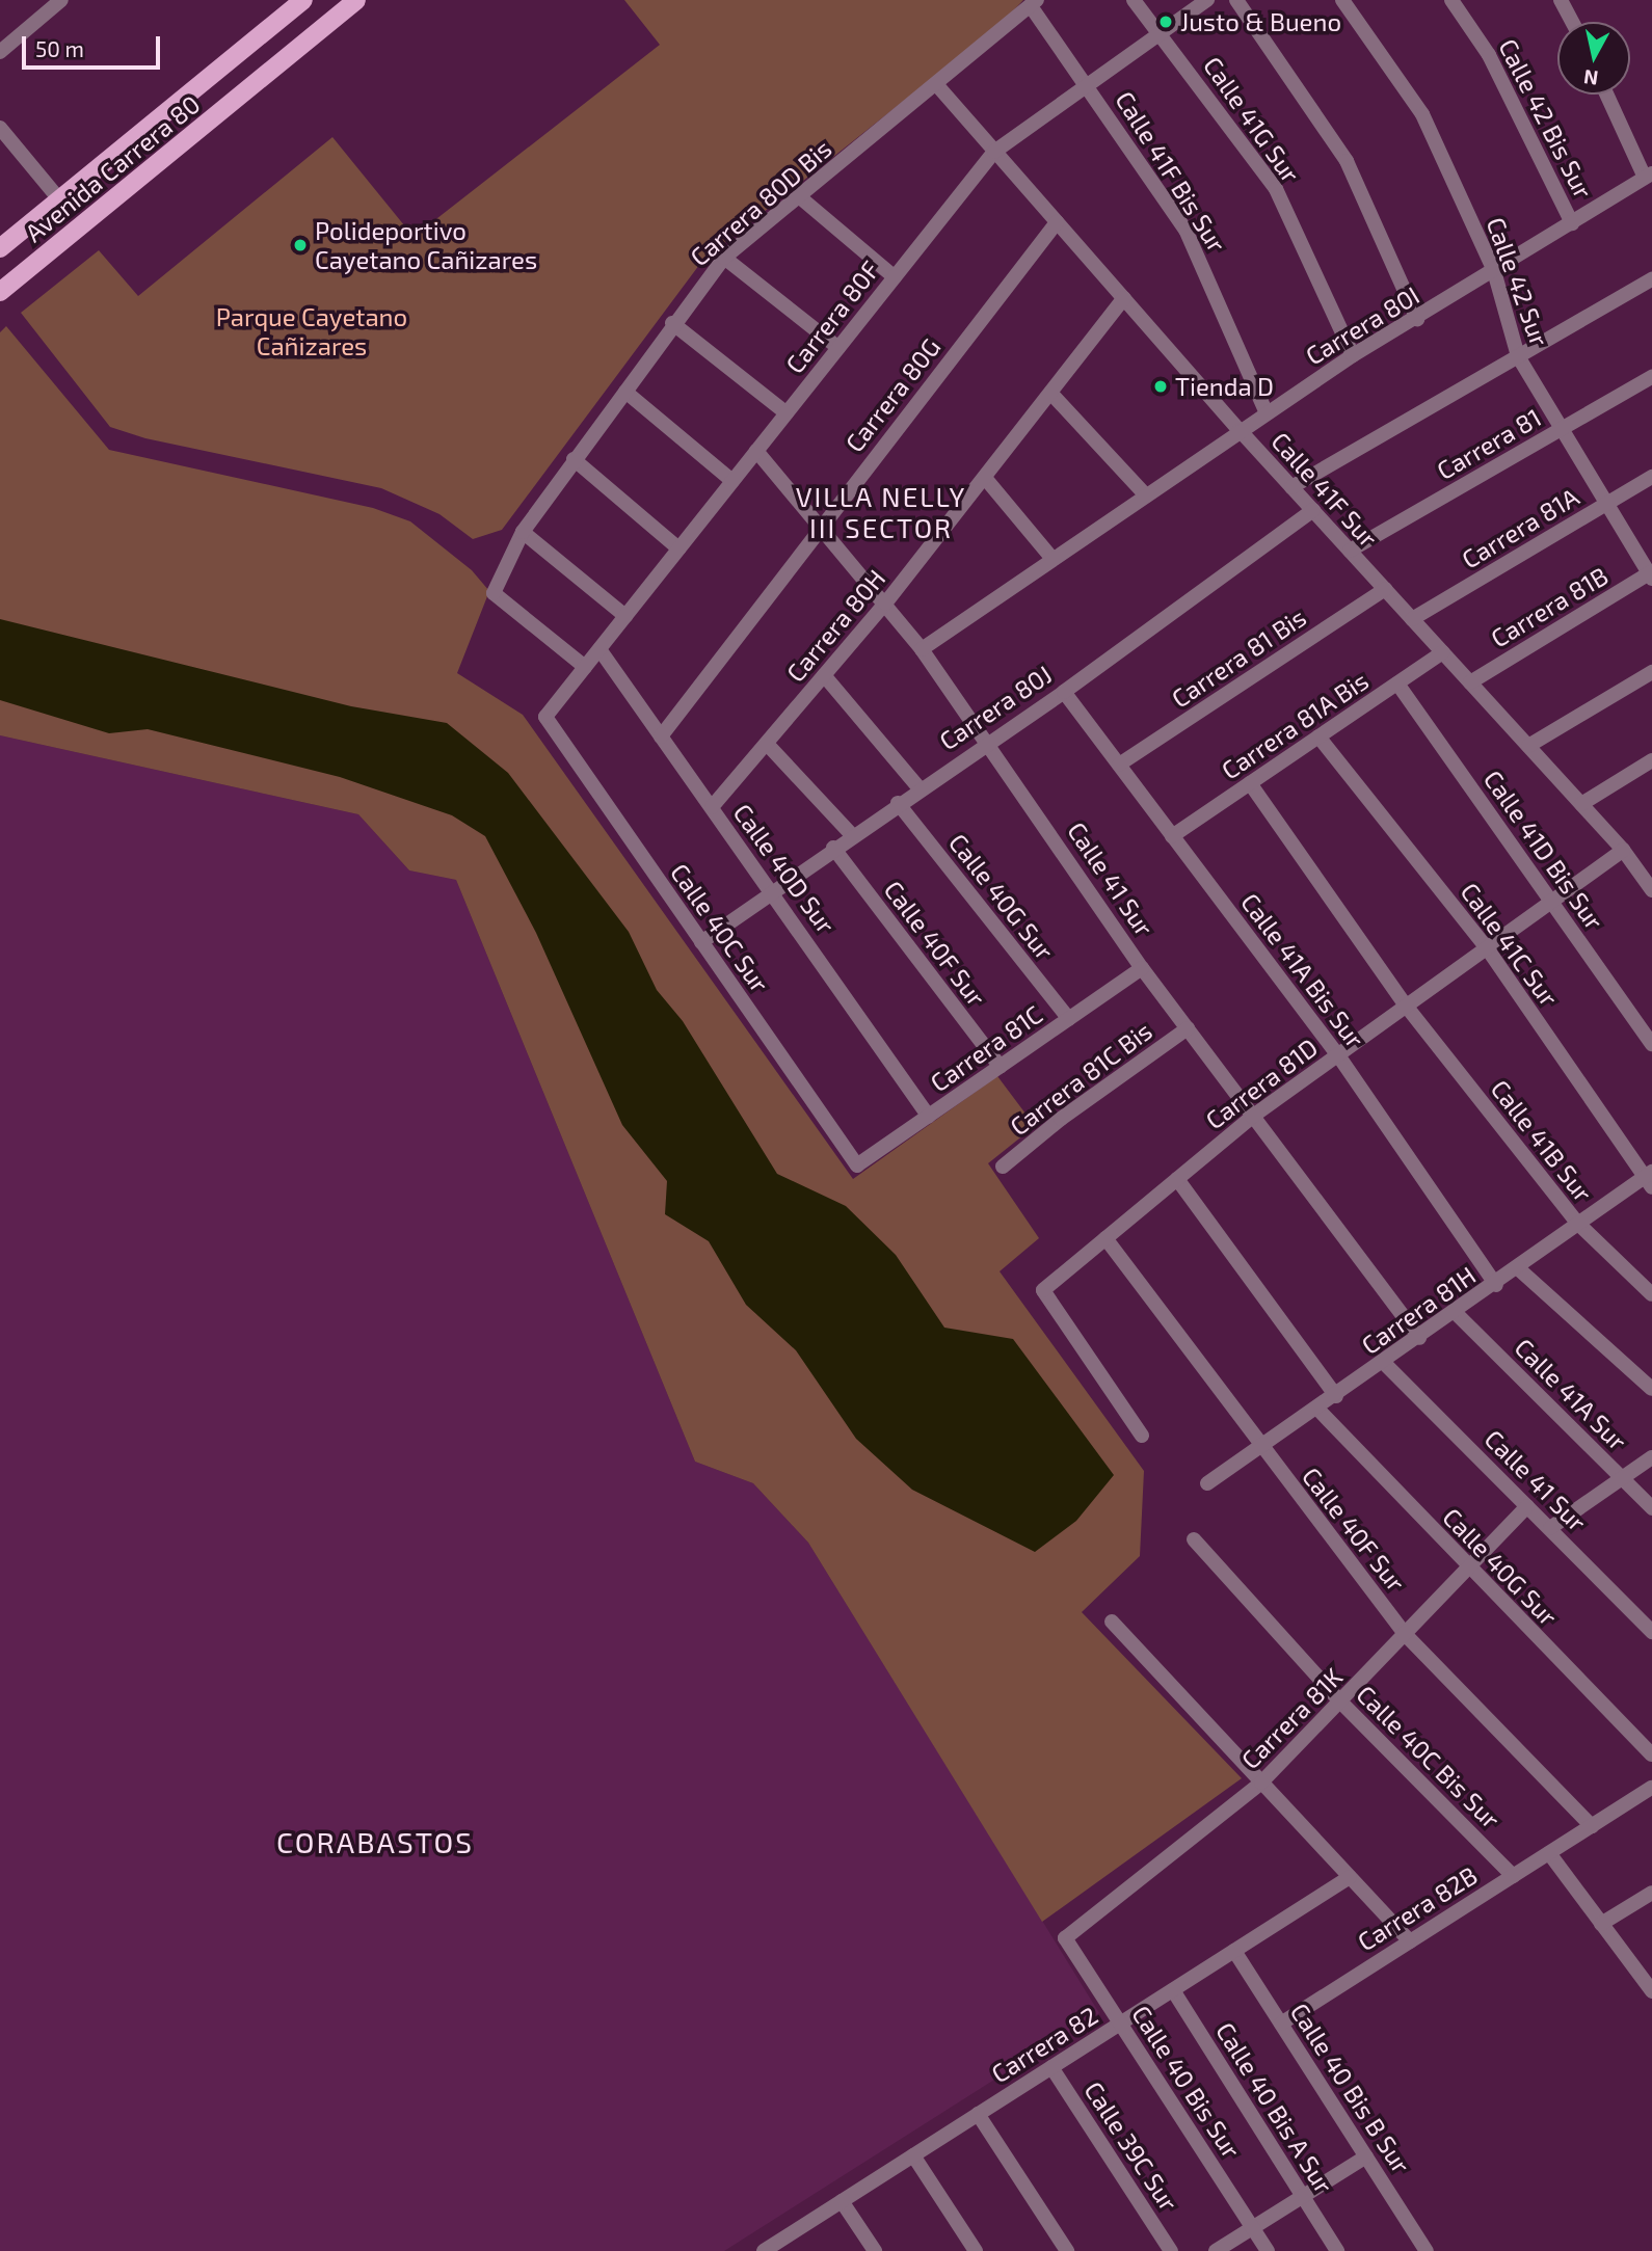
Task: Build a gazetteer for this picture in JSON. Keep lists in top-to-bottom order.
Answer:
{
  "streets": {
    "main road": ["Avenida Carrera 80"],
    "street": [
      "Calle 42 Bis Sur",
      "Calle 41G Sur",
      "Calle 41F Bis Sur",
      "Carrera 80D Bis",
      "Calle 42 Sur",
      "Carrera 80F",
      "Carrera 80I",
      "Carrera 80G",
      "Carrera 81",
      "Calle 41F Sur",
      "Carrera 81A",
      "Carrera 81B",
      "Carrera 80H",
      "Carrera 81 Bis",
      "Carrera 80J",
      "Carrera 81A Bis",
      "Calle 41D Bis Sur",
      "Calle 40D Sur",
      "Calle 41 Sur",
      "Calle 40G Sur",
      "Calle 40C Sur",
      "Calle 40F Sur",
      "Calle 41C Sur",
      "Calle 41A Bis Sur",
      "Carrera 81C",
      "Carrera 81C Bis",
      "Carrera 81D",
      "Calle 41B Sur",
      "Carrera 81H",
      "Calle 41A Sur",
      "Carrera 81K",
      "Calle 40C Bis Sur",
      "Carrera 82B",
      "Carrera 82",
      "Calle 40 Bis Sur",
      "Calle 40 Bis B Sur",
      "Calle 40 Bis A Sur",
      "Calle 39C Sur"
    ]
  },
  "crossings": [
    ["Calle 42 Bis Sur", "Carrera 80I"],
    ["Calle 41G Sur", "Carrera 80F"],
    ["Calle 41G Sur", "Carrera 80I"],
    ["Calle 41F Bis Sur", "Carrera 80D Bis"],
    ["Calle 41F Bis Sur", "Carrera 80F"],
    ["Calle 41F Bis Sur", "Carrera 80I"],
    ["Carrera 80D Bis", "Carrera 80F"],
    ["Carrera 80D Bis", "Calle 41F Sur"],
    ["Calle 42 Sur", "Carrera 80I"],
    ["Calle 42 Sur", "Carrera 81"],
    ["Calle 42 Sur", "Carrera 81A"],
    ["Calle 42 Sur", "Carrera 81B"],
    ["Carrera 80F", "Calle 41F Sur"],
    ["Carrera 80F", "Calle 40D Sur"],
    ["Carrera 80F", "Calle 41 Sur"],
    ["Carrera 80F", "Calle 40C Sur"],
    ["Carrera 80I", "Calle 41F Sur"],
    ["Carrera 80I", "Calle 41 Sur"],
    ["Carrera 80G", "Calle 41F Sur"],
    ["Carrera 80G", "Calle 40D Sur"],
    ["Carrera 80G", "Calle 41 Sur"],
    ["Carrera 81", "Calle 41F Sur"],
    ["Calle 41F Sur", "Carrera 81A"],
    ["Calle 41F Sur", "Carrera 81B"],
    ["Calle 41F Sur", "Carrera 80H"],
    ["Calle 41F Sur", "Carrera 81 Bis"],
    ["Calle 41F Sur", "Carrera 80J"],
    ["Calle 41F Sur", "Carrera 81A Bis"],
    ["Calle 41F Sur", "Carrera 81D"],
    ["Carrera 80H", "Calle 40D Sur"],
    ["Carrera 80H", "Calle 41 Sur"],
    ["Carrera 81 Bis", "Calle 41A Bis Sur"],
    ["Carrera 80J", "Calle 40D Sur"],
    ["Carrera 80J", "Calle 41 Sur"],
    ["Carrera 80J", "Calle 40G Sur"],
    ["Carrera 80J", "Calle 40C Sur"],
    ["Carrera 80J", "Calle 40F Sur"],
    ["Carrera 80J", "Calle 41A Bis Sur"],
    ["Carrera 81A Bis", "Calle 41D Bis Sur"],
    ["Carrera 81A Bis", "Calle 41C Sur"],
    ["Carrera 81A Bis", "Calle 41A Bis Sur"],
    ["Carrera 81A Bis", "Calle 41B Sur"],
    ["Calle 41D Bis Sur", "Carrera 81D"],
    ["Calle 40D Sur", "Carrera 81C"],
    ["Calle 41 Sur", "Carrera 81C"],
    ["Calle 41 Sur", "Carrera 81C Bis"],
    ["Calle 41 Sur", "Carrera 81D"],
    ["Calle 41 Sur", "Carrera 81H"],
    ["Calle 41 Sur", "Carrera 81K"],
    ["Calle 40G Sur", "Carrera 81C"],
    ["Calle 40G Sur", "Carrera 81H"],
    ["Calle 40G Sur", "Carrera 81K"],
    ["Calle 40C Sur", "Carrera 81C"],
    ["Calle 40F Sur", "Carrera 81C"],
    ["Calle 40F Sur", "Carrera 81D"],
    ["Calle 40F Sur", "Carrera 81H"],
    ["Calle 40F Sur", "Carrera 81K"],
    ["Calle 40F Sur", "Carrera 82B"],
    ["Calle 41C Sur", "Carrera 81D"],
    ["Calle 41C Sur", "Carrera 81H"],
    ["Calle 41A Bis Sur", "Carrera 81D"],
    ["Calle 41A Bis Sur", "Carrera 81H"],
    ["Carrera 81D", "Calle 41B Sur"],
    ["Calle 41B Sur", "Carrera 81H"],
    ["Carrera 81H", "Calle 41A Sur"],
    ["Carrera 81K", "Calle 40C Bis Sur"],
    ["Carrera 81K", "Calle 40 Bis Sur"],
    ["Calle 40C Bis Sur", "Carrera 82B"],
    ["Carrera 82B", "Calle 40 Bis B Sur"],
    ["Carrera 82", "Calle 40 Bis Sur"],
    ["Carrera 82", "Calle 40 Bis B Sur"],
    ["Carrera 82", "Calle 40 Bis A Sur"],
    ["Carrera 82", "Calle 39C Sur"]
  ],
  "districts": ["VILLA NELLY III SECTOR", "CORABASTOS"],
  "parks": ["Parque Cayetano Cañizares"],
  "places": ["Justo & Bueno", "Polideportivo Cayetano Cañizares", "Tienda D"],
  "scale_bar": "50 m",
  "north": "bottom"
}
